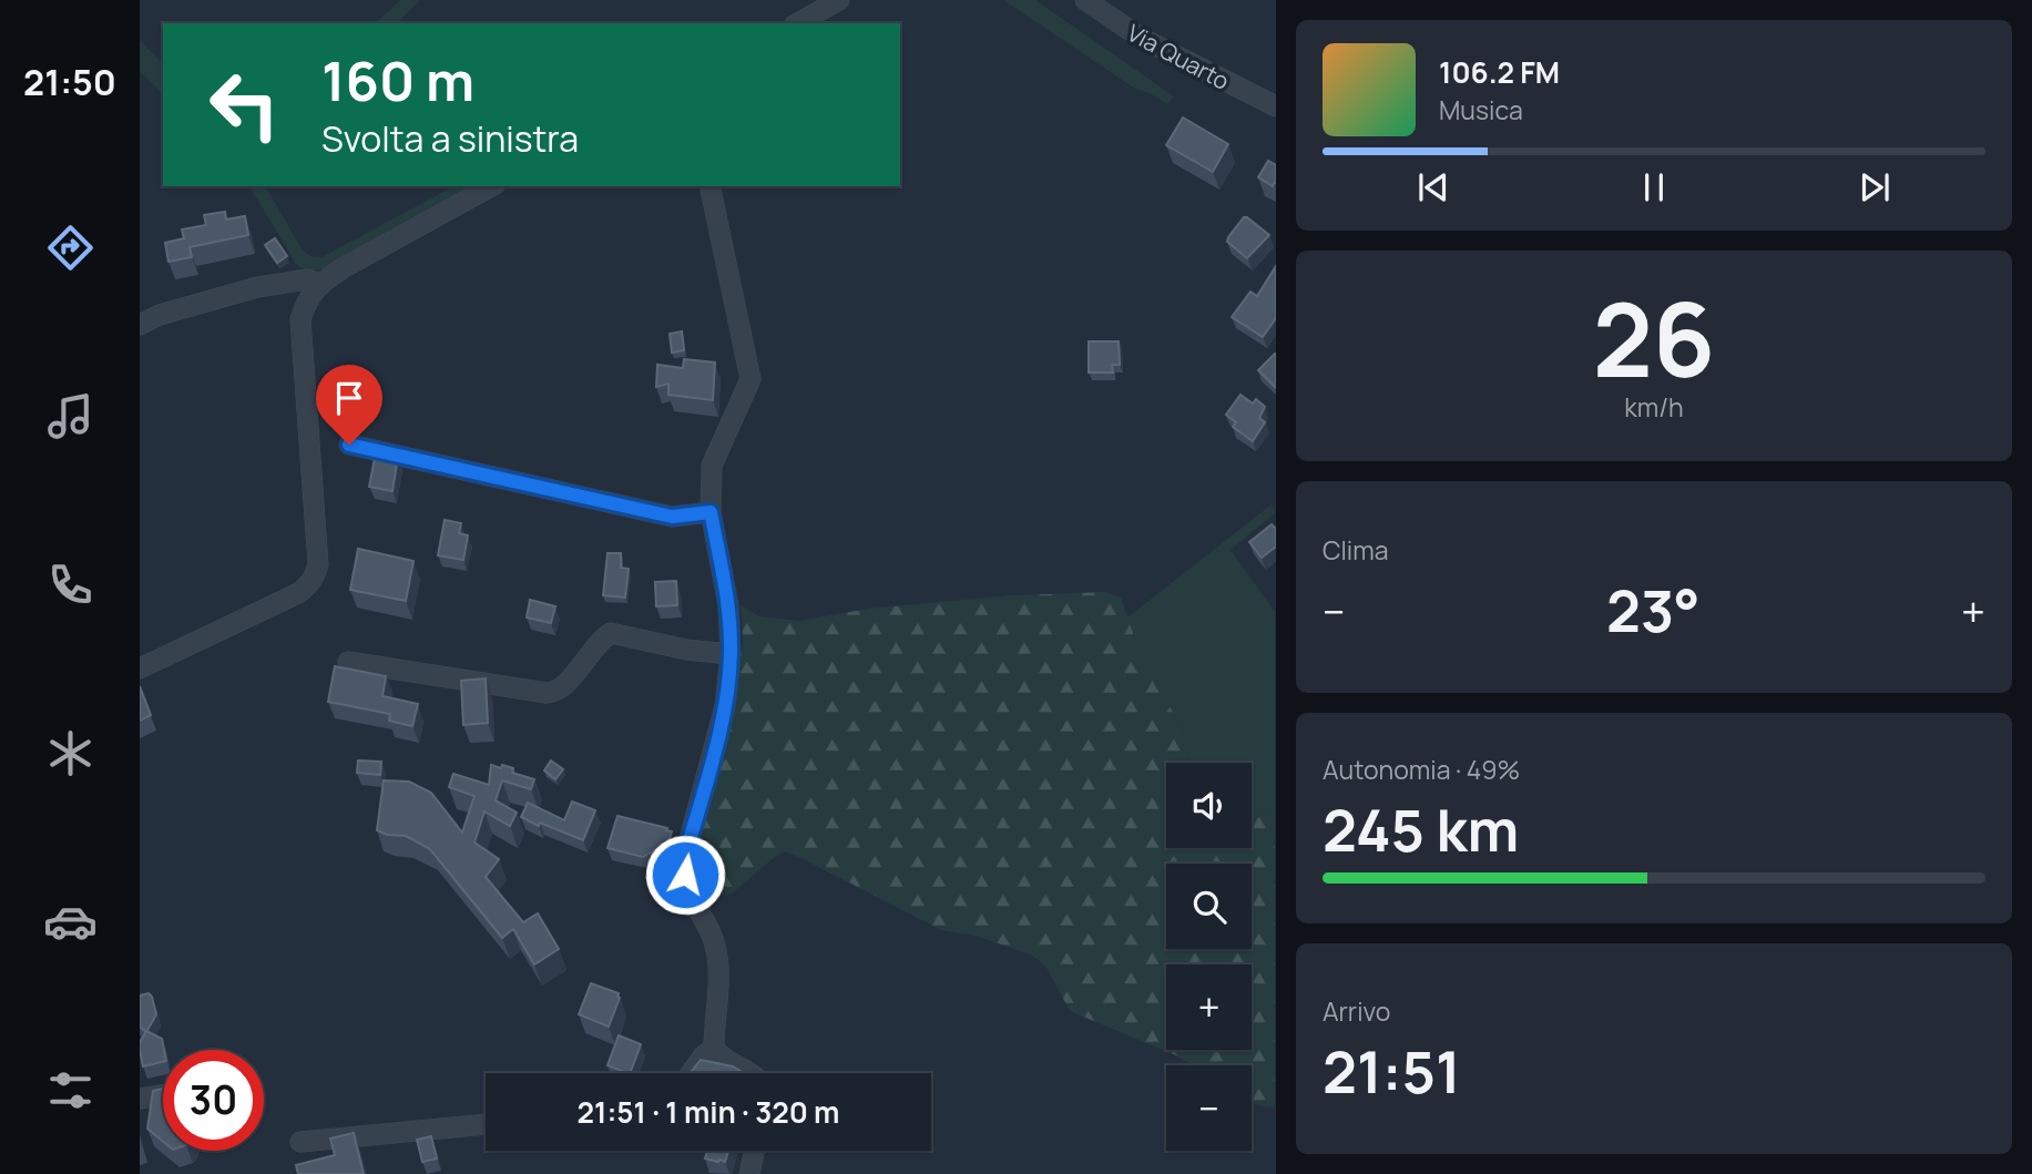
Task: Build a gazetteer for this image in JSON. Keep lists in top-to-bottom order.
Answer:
{
  "streets": {
    "street": ["Via Quarto"]
  },
  "page": {
    "tabs": "21:50",
    "turn": ["160 m", "Svolta a sinistra"],
    "song": ["106.2 FM", "Musica"],
    "tile": [
      ["26", "km/h"],
      "Clima",
      ["Autonomia · 49%", "245 km"],
      ["Arrivo", "21:51"]
    ],
    "heat": ["−", "23°", "+"],
    "map_buttons": ["+", "−"],
    "limit": "30",
    "trip": "21:51 · 1 min · 320 m"
  }
}
